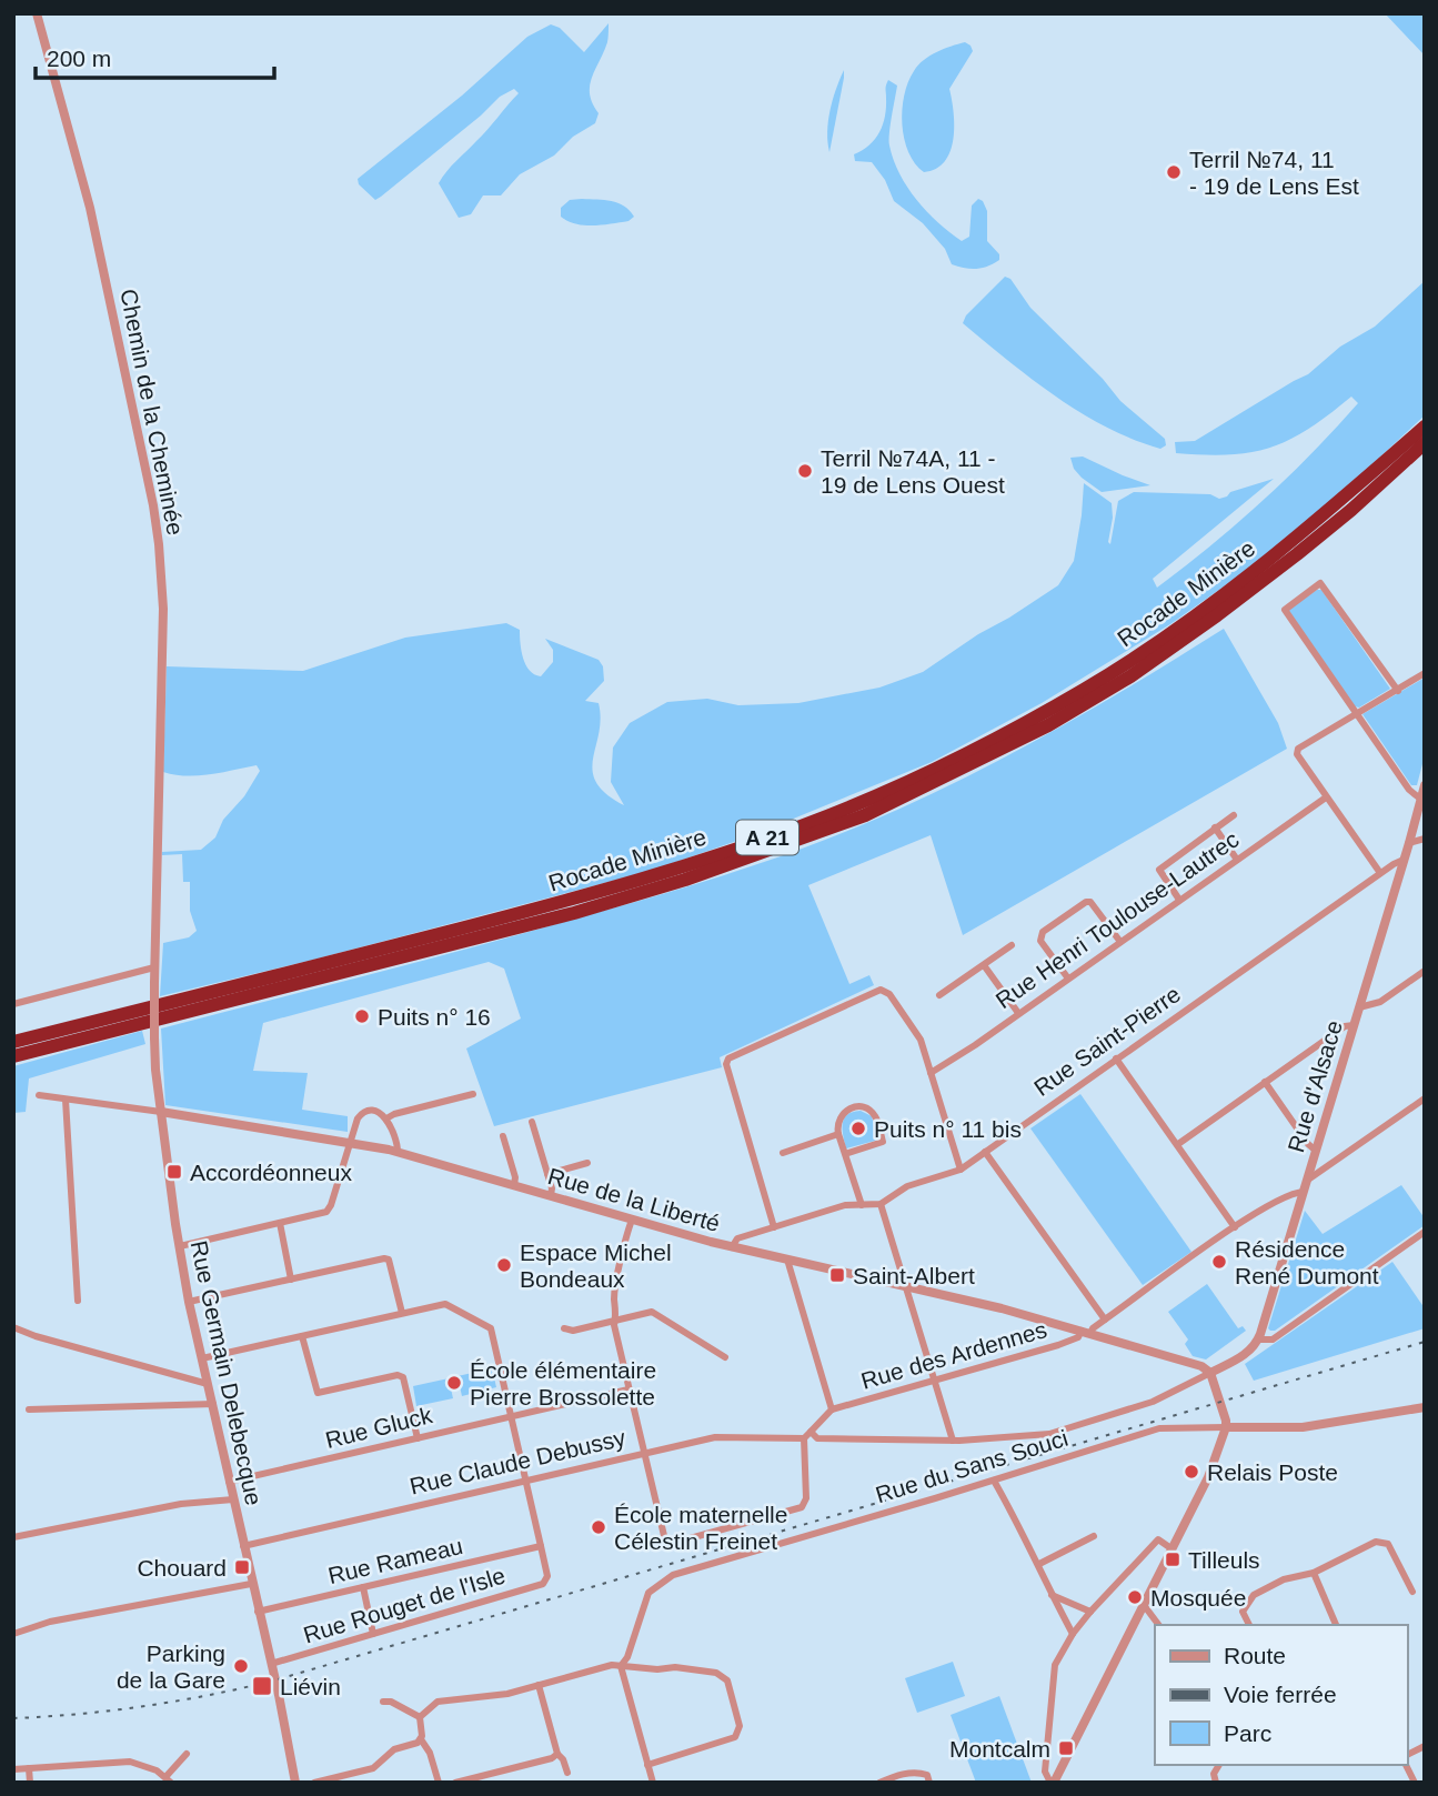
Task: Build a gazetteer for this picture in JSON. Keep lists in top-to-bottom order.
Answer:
{
  "streets": {
    "highway": ["Rocade Minière", "A 21"],
    "street": [
      "Chemin de la Cheminée",
      "Rue Henri Toulouse-Lautrec",
      "Rue Saint-Pierre",
      "Rue d'Alsace",
      "Rue de la Liberté",
      "Rue des Ardennes",
      "Rue Germain Delebecque",
      "Rue Gluck",
      "Rue Claude Debussy",
      "Rue du Sans Souci",
      "Rue Rameau",
      "Rue Rouget de l'Isle"
    ]
  },
  "crossings": [
    ["Chemin de la Cheminée", "Rue Germain Delebecque"],
    ["Rue Saint-Pierre", "Rue d'Alsace"],
    ["Rue Saint-Pierre", "Rue de la Liberté"],
    ["Rue d'Alsace", "Rue des Ardennes"],
    ["Rue de la Liberté", "Rue des Ardennes"],
    ["Rue de la Liberté", "Rue Germain Delebecque"],
    ["Rue de la Liberté", "Rue Claude Debussy"],
    ["Rue Germain Delebecque", "Rue Gluck"],
    ["Rue Germain Delebecque", "Rue Claude Debussy"],
    ["Rue Germain Delebecque", "Rue Rameau"],
    ["Rue Germain Delebecque", "Rue Rouget de l'Isle"],
    ["Rue Rameau", "Rue Rouget de l'Isle"]
  ],
  "places": {
    "other": [
      "Terril №74, 11 - 19 de Lens Est",
      "Terril №74A, 11 - 19 de Lens Ouest",
      "Puits n° 16",
      "Puits n° 11 bis",
      "Résidence René Dumont",
      "Espace Michel Bondeaux",
      "École élémentaire Pierre Brossolette",
      "Relais Poste",
      "École maternelle Célestin Freinet",
      "Mosquée",
      "Parking de la Gare"
    ],
    "transit": [
      "Accordéonneux",
      "Saint-Albert",
      "Tilleuls",
      "Chouard",
      "Liévin",
      "Montcalm"
    ]
  },
  "legend": ["Route", "Voie ferrée", "Parc"],
  "scale_bar": "200 m"
}
